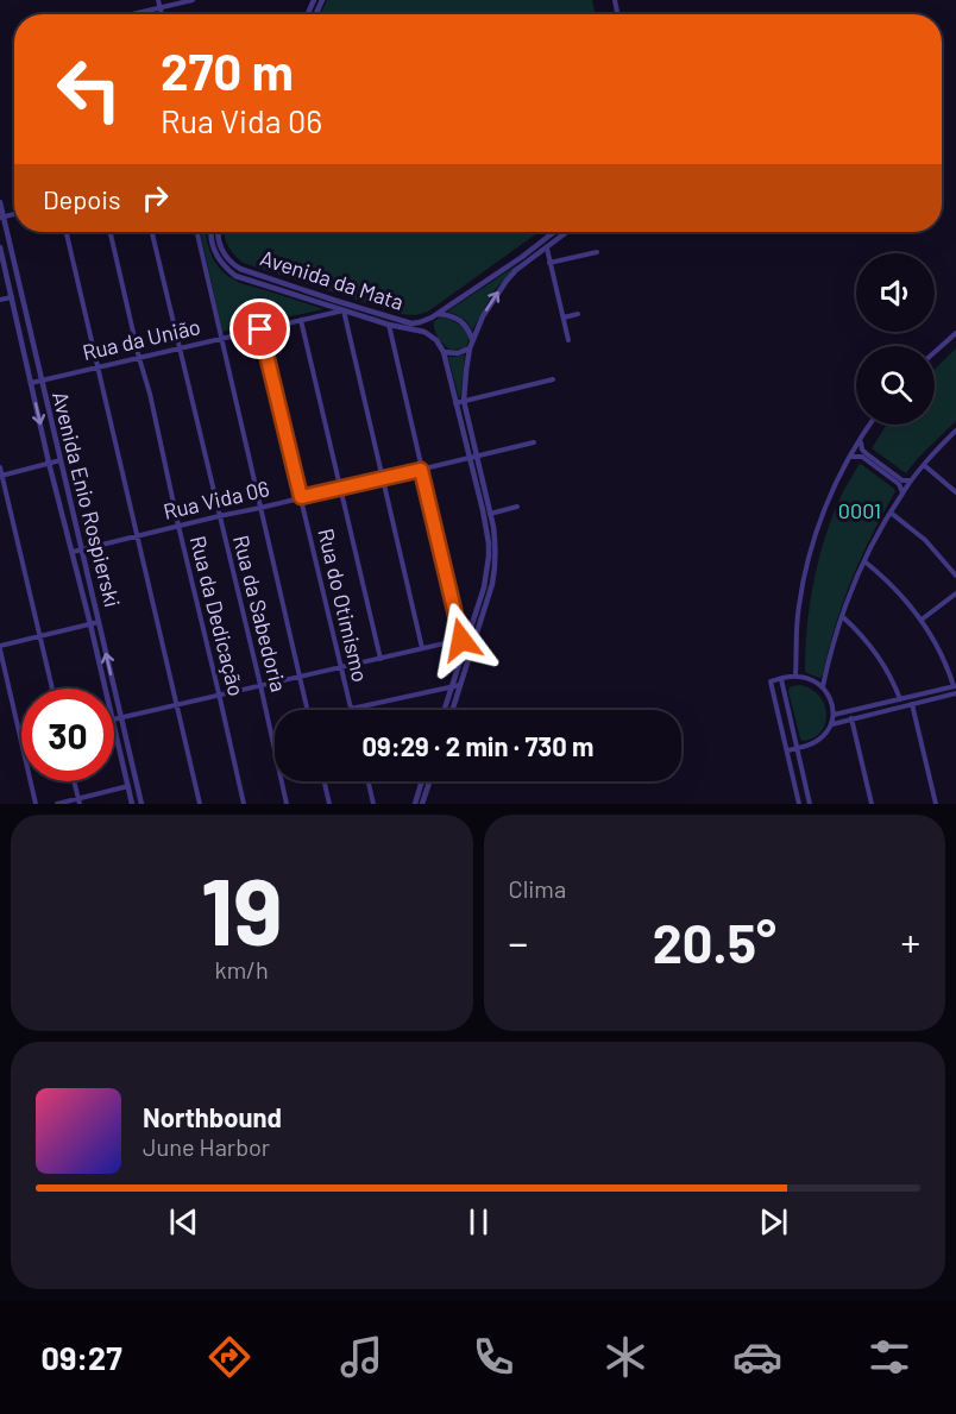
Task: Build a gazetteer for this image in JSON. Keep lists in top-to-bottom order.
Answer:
{
  "streets": {
    "street": [
      "Avenida da Mata",
      "Rua da União",
      "Avenida Enio Rospierski",
      "Rua Vida 06",
      "Rua do Otimismo",
      "Rua da Sabedoria",
      "Rua da Dedicação"
    ]
  },
  "crossings": [
    ["Avenida da Mata", "Rua da União"],
    ["Rua da União", "Avenida Enio Rospierski"],
    ["Rua da União", "Rua do Otimismo"],
    ["Rua da União", "Rua da Sabedoria"],
    ["Rua da União", "Rua da Dedicação"],
    ["Avenida Enio Rospierski", "Rua Vida 06"],
    ["Rua Vida 06", "Rua do Otimismo"],
    ["Rua Vida 06", "Rua da Sabedoria"],
    ["Rua Vida 06", "Rua da Dedicação"]
  ],
  "parks": ["0001"],
  "page": {
    "turn": ["270 m", "Rua Vida 06"],
    "then": "Depois",
    "limit": "30",
    "trip": "09:29 · 2 min · 730 m",
    "tile": [
      ["19", "km/h"],
      "Clima"
    ],
    "heat": ["−", "20.5°", "+"],
    "song": ["Northbound", "June Harbor"],
    "tabs": "09:27"
  }
}
